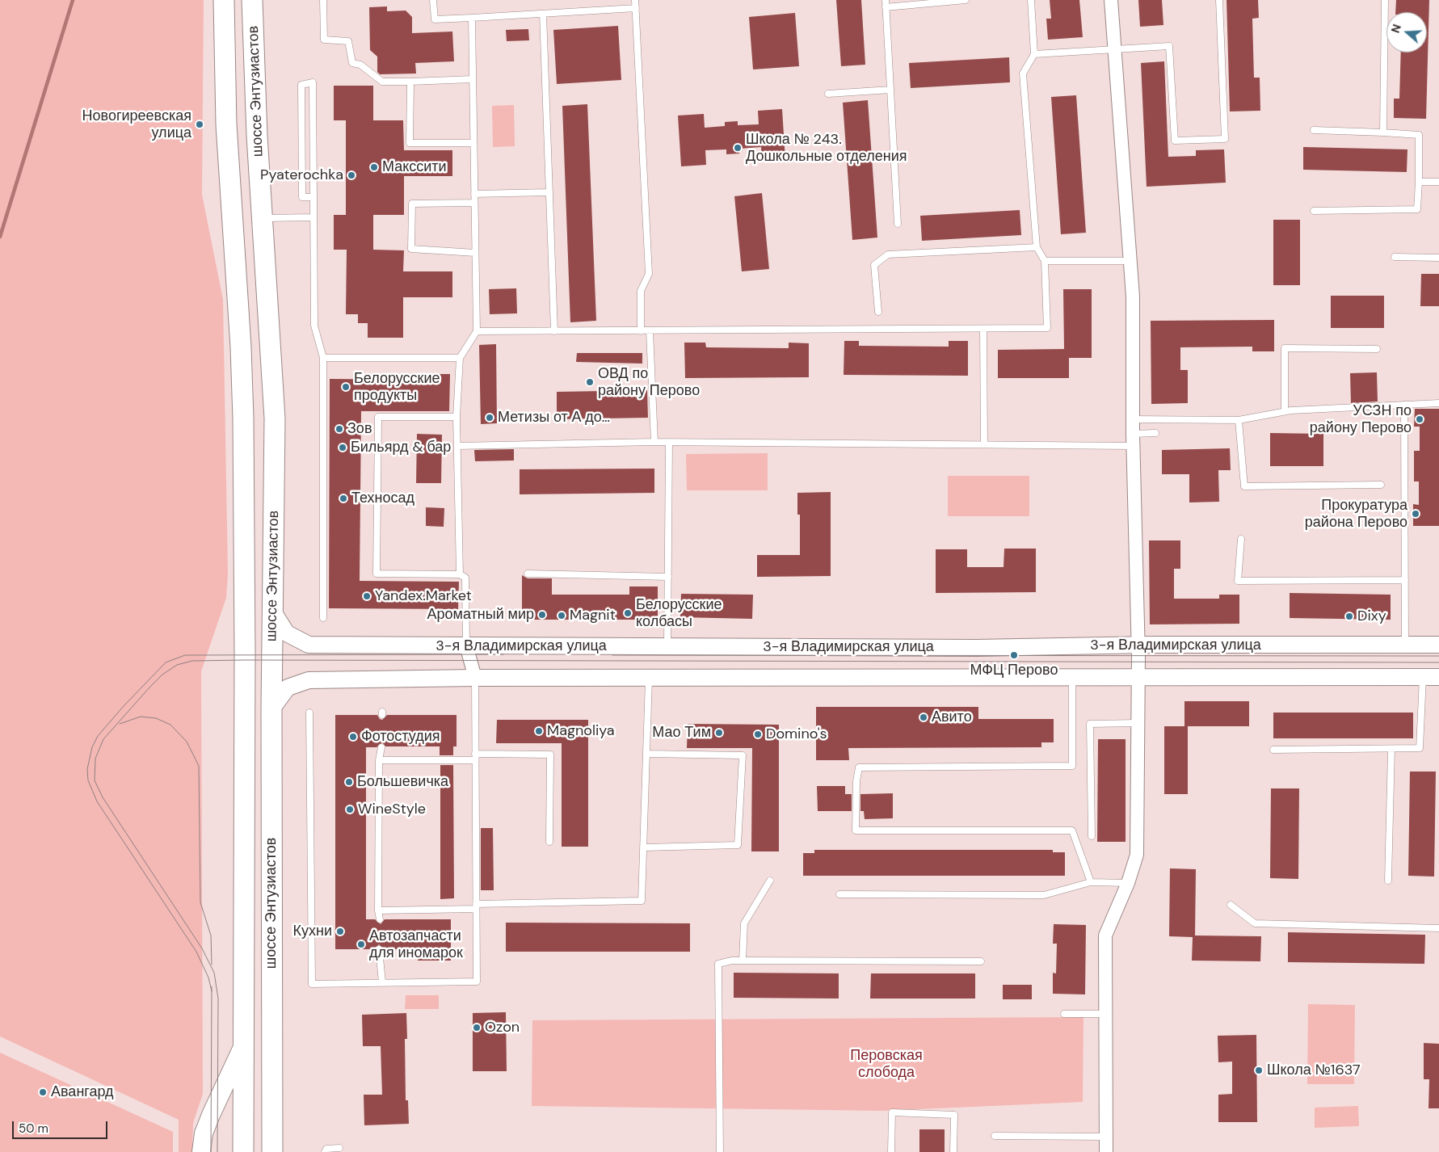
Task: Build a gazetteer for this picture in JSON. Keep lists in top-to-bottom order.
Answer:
{
  "streets": {
    "main road": ["шоссе Энтузиастов"],
    "street": ["3-я Владимирская улица"]
  },
  "crossings": [
    ["шоссе Энтузиастов", "3-я Владимирская улица"]
  ],
  "parks": ["Перовская слобода"],
  "places": [
    "Новогиреевская улица",
    "Школа № 243. Дошкольные отделения",
    "Макссити",
    "Pyaterochka",
    "ОВД по району Перово",
    "Белорусские продукты",
    "Метизы от А до…",
    "УСЗН по району Перово",
    "Зов",
    "Бильярд & бар",
    "Техносад",
    "Прокуратура района Перово",
    "Yandex.Market",
    "Белорусские колбасы",
    "Ароматный мир",
    "Magnit",
    "Dixy",
    "МФЦ Перово",
    "Авито",
    "Magnoliya",
    "Мао Тим",
    "Domino's",
    "Фотостудия",
    "Большевичка",
    "WineStyle",
    "Кухни",
    "Автозапчасти для иномарок",
    "Ozon",
    "Школа №1637",
    "Авангард"
  ],
  "scale_bar": "50 m",
  "north": "left"
}
